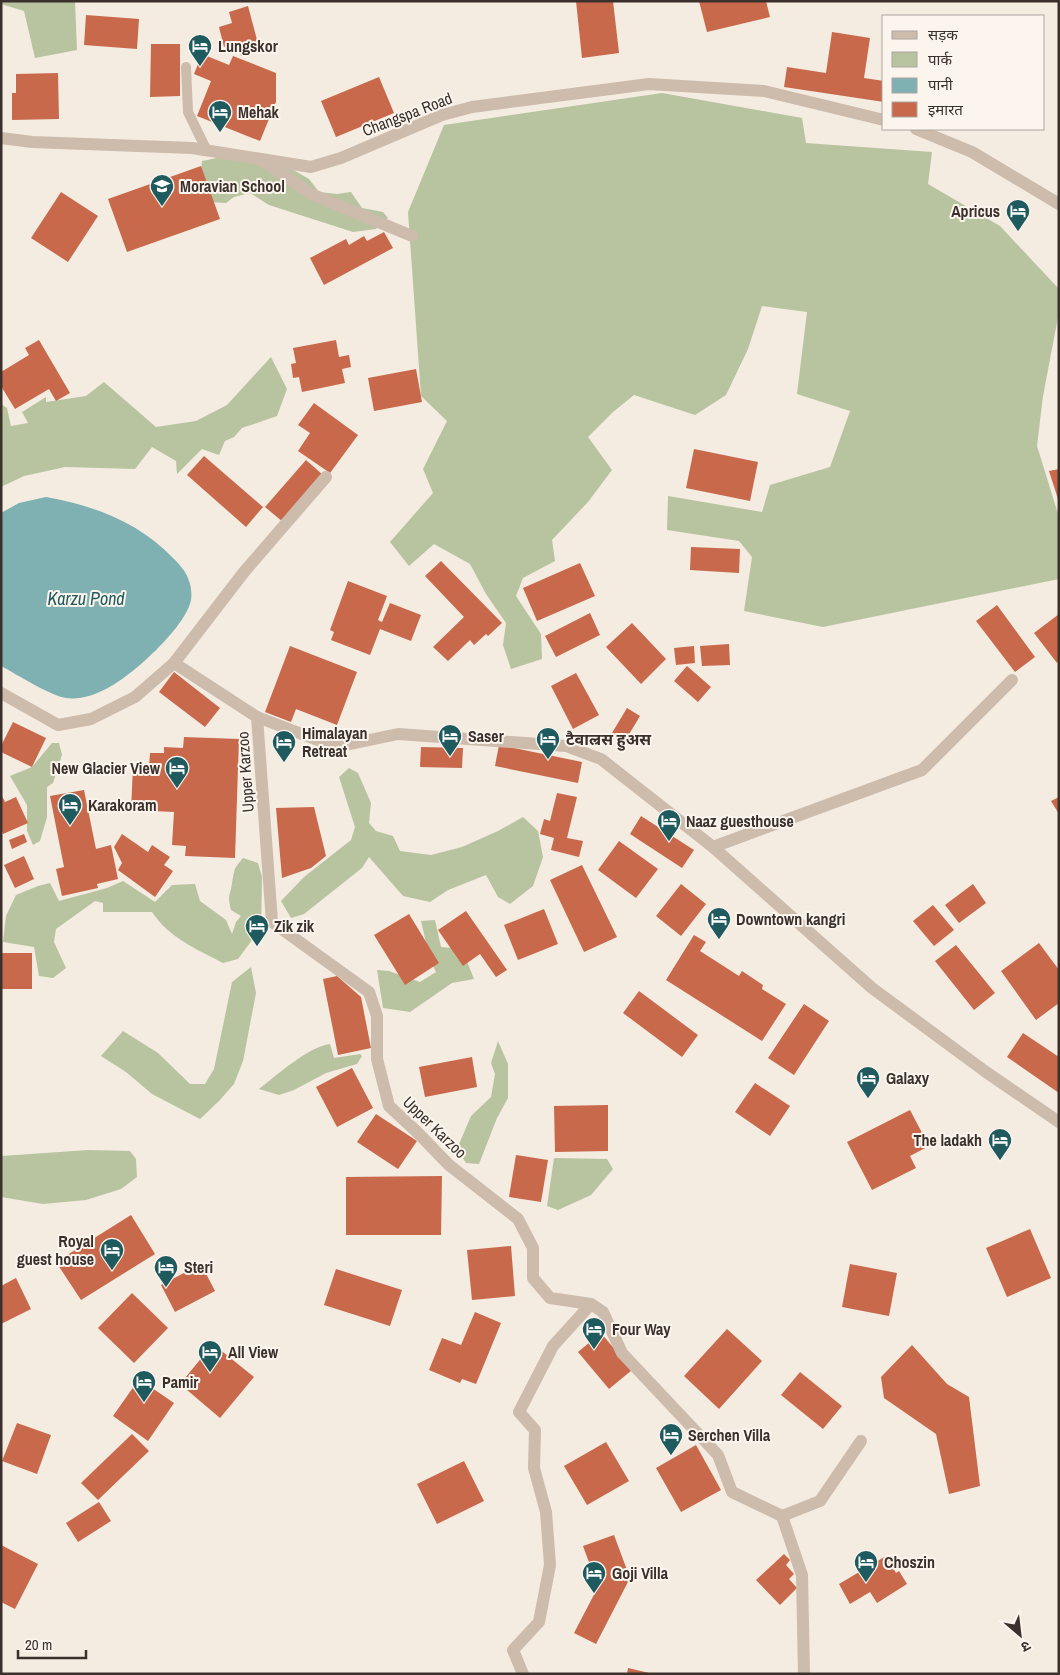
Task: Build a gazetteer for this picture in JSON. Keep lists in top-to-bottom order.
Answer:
{
  "streets": {
    "street": ["Changspa Road", "Upper Karzoo"]
  },
  "water": ["Karzu Pond"],
  "places": {
    "hotel": [
      "Lungskor",
      "Mehak",
      "Apricus",
      "Saser",
      "टैवाल्रस हुअस",
      "Himalayan Retreat",
      "New Glacier View",
      "Karakoram",
      "Naaz guesthouse",
      "Downtown kangri",
      "Zik zik",
      "Galaxy",
      "The ladakh",
      "Royal guest house",
      "Steri",
      "Four Way",
      "All View",
      "Pamir",
      "Serchen Villa",
      "Choszin",
      "Goji Villa"
    ],
    "school or university": ["Moravian School"]
  },
  "legend": [
    "सड़क",
    "पार्क",
    "पानी",
    "इमारत"
  ],
  "scale_bar": "20 m",
  "north": "bottom right"
}
